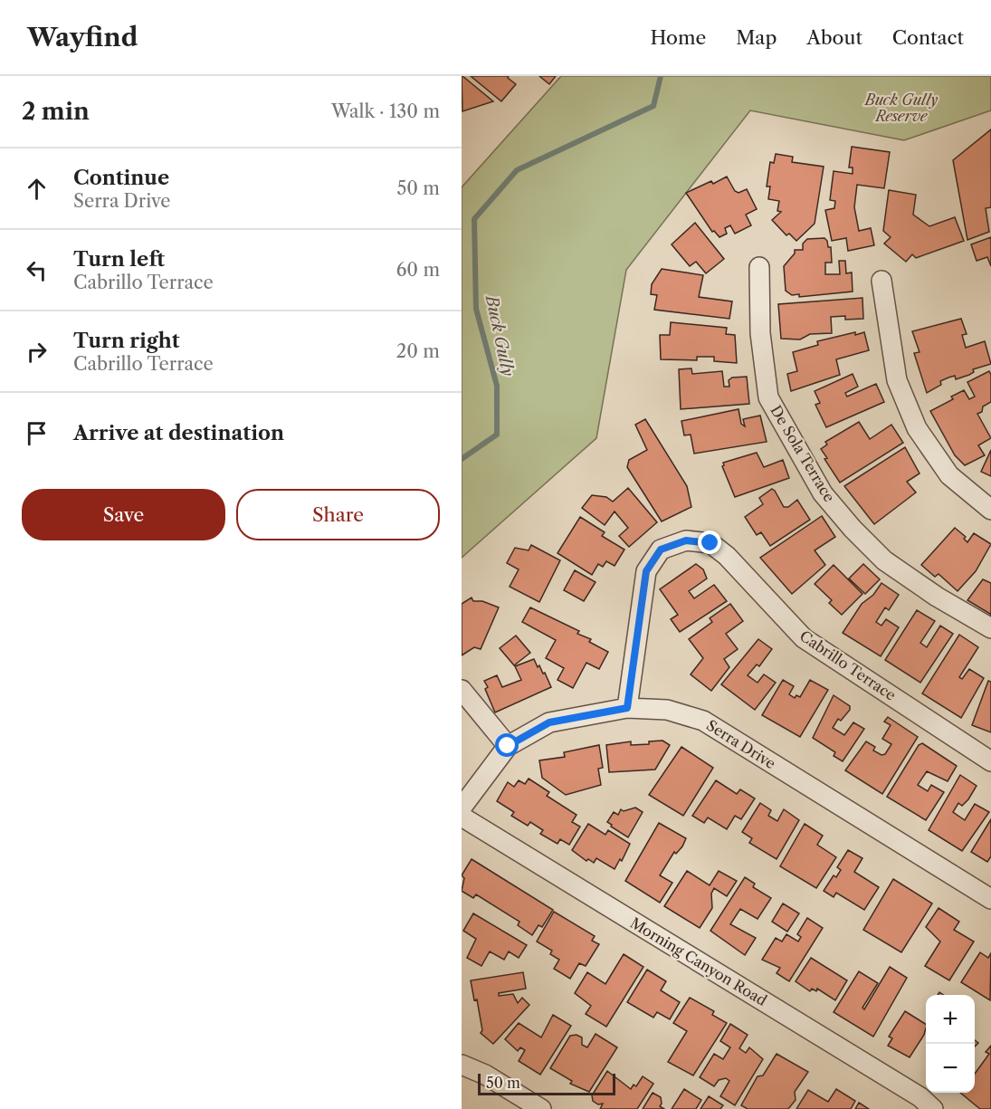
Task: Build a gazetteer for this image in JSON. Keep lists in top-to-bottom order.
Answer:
{
  "streets": {
    "street": [
      "De Sola Terrace",
      "Cabrillo Terrace",
      "Serra Drive",
      "Morning Canyon Road"
    ]
  },
  "crossings": [
    ["Cabrillo Terrace", "Serra Drive"]
  ],
  "water": ["Buck Gully"],
  "parks": ["Buck Gully Reserve"],
  "scale_bar": "50 m",
  "page": {
    "header": "Wayfind",
    "nav": [
      "Home",
      "Map",
      "About",
      "Contact"
    ],
    "heading": ["2 min", "Walk · 130 m"],
    "list": [
      ["Continue", "Serra Drive", "50 m"],
      ["Turn left", "Cabrillo Terrace", "60 m"],
      ["Turn right", "Cabrillo Terrace", "20 m"],
      "Arrive at destination"
    ],
    "buttons": ["Save", "Share"],
    "map_buttons": ["+", "−"],
    "scale": "50 m"
  }
}
